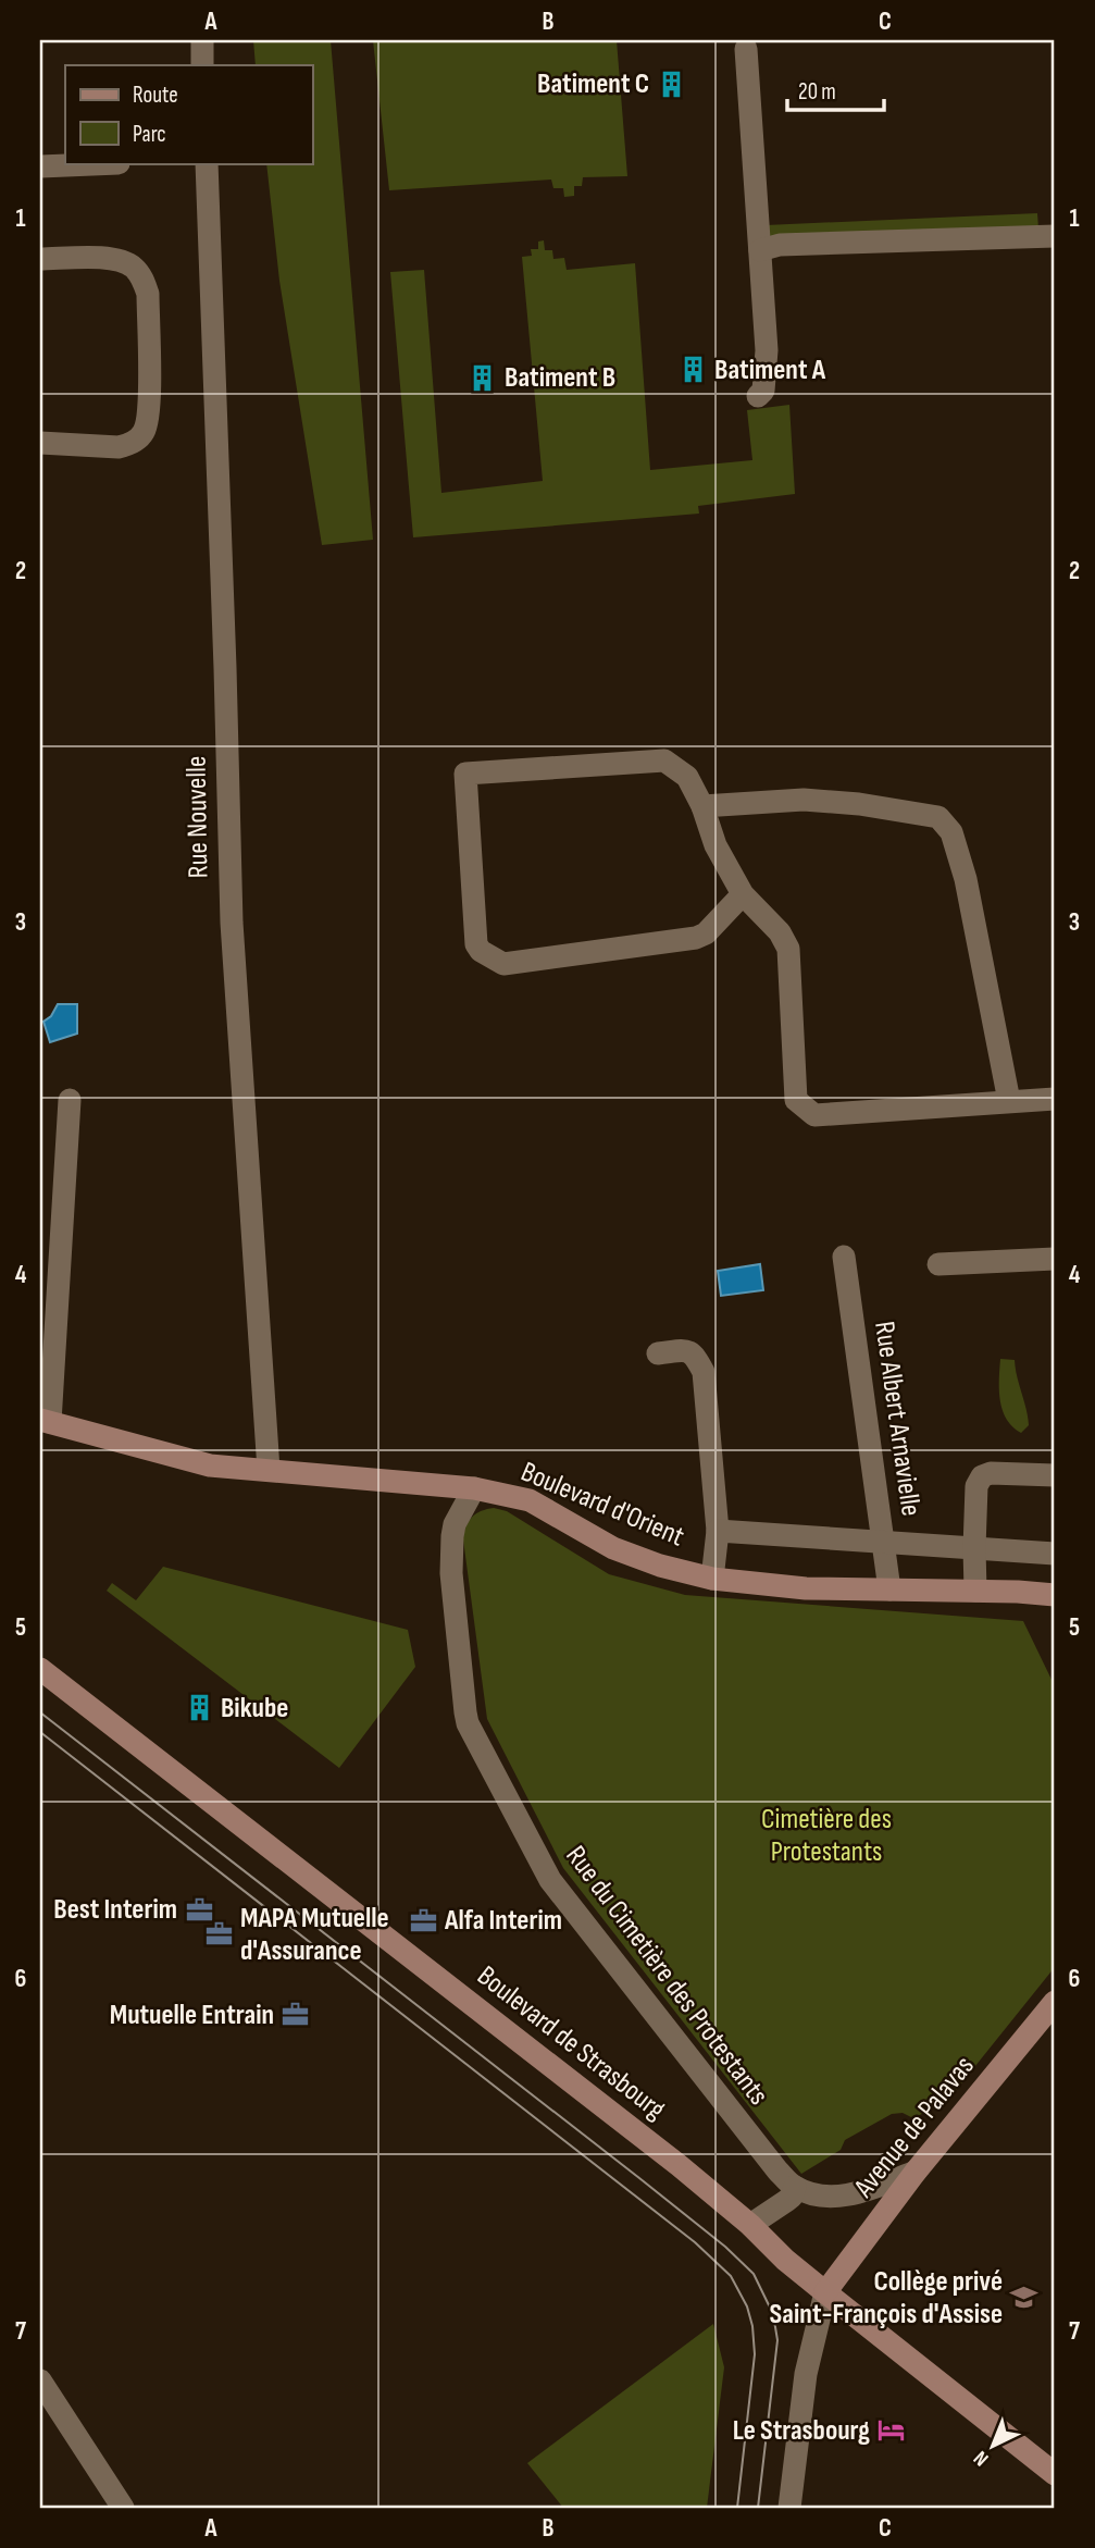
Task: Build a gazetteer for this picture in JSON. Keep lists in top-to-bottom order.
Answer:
{
  "streets": {
    "street": [
      "Rue Nouvelle",
      "Rue Albert Arnavielle",
      "Boulevard d'Orient",
      "Rue du Cimetière des Protestants",
      "Boulevard de Strasbourg",
      "Avenue de Palavas"
    ]
  },
  "crossings": [
    ["Rue Nouvelle", "Boulevard d'Orient"],
    ["Rue Albert Arnavielle", "Boulevard d'Orient"],
    ["Boulevard d'Orient", "Rue du Cimetière des Protestants"],
    ["Boulevard de Strasbourg", "Avenue de Palavas"]
  ],
  "parks": ["Cimetière des Protestants"],
  "places": {
    "building": [
      "Batiment C",
      "Batiment A",
      "Batiment B",
      "Bikube"
    ],
    "office": [
      "Best Interim",
      "Alfa Interim",
      "MAPA Mutuelle d'Assurance",
      "Mutuelle Entrain"
    ],
    "school or university": ["Collège privé Saint-François d'Assise"],
    "hotel": ["Le Strasbourg"]
  },
  "legend": ["Route", "Parc"],
  "scale_bar": "20 m",
  "north": "bottom left",
  "grid": {
    "columns": ["A", "B", "C"],
    "rows": [
      "1",
      "2",
      "3",
      "4",
      "5",
      "6",
      "7"
    ]
  }
}
